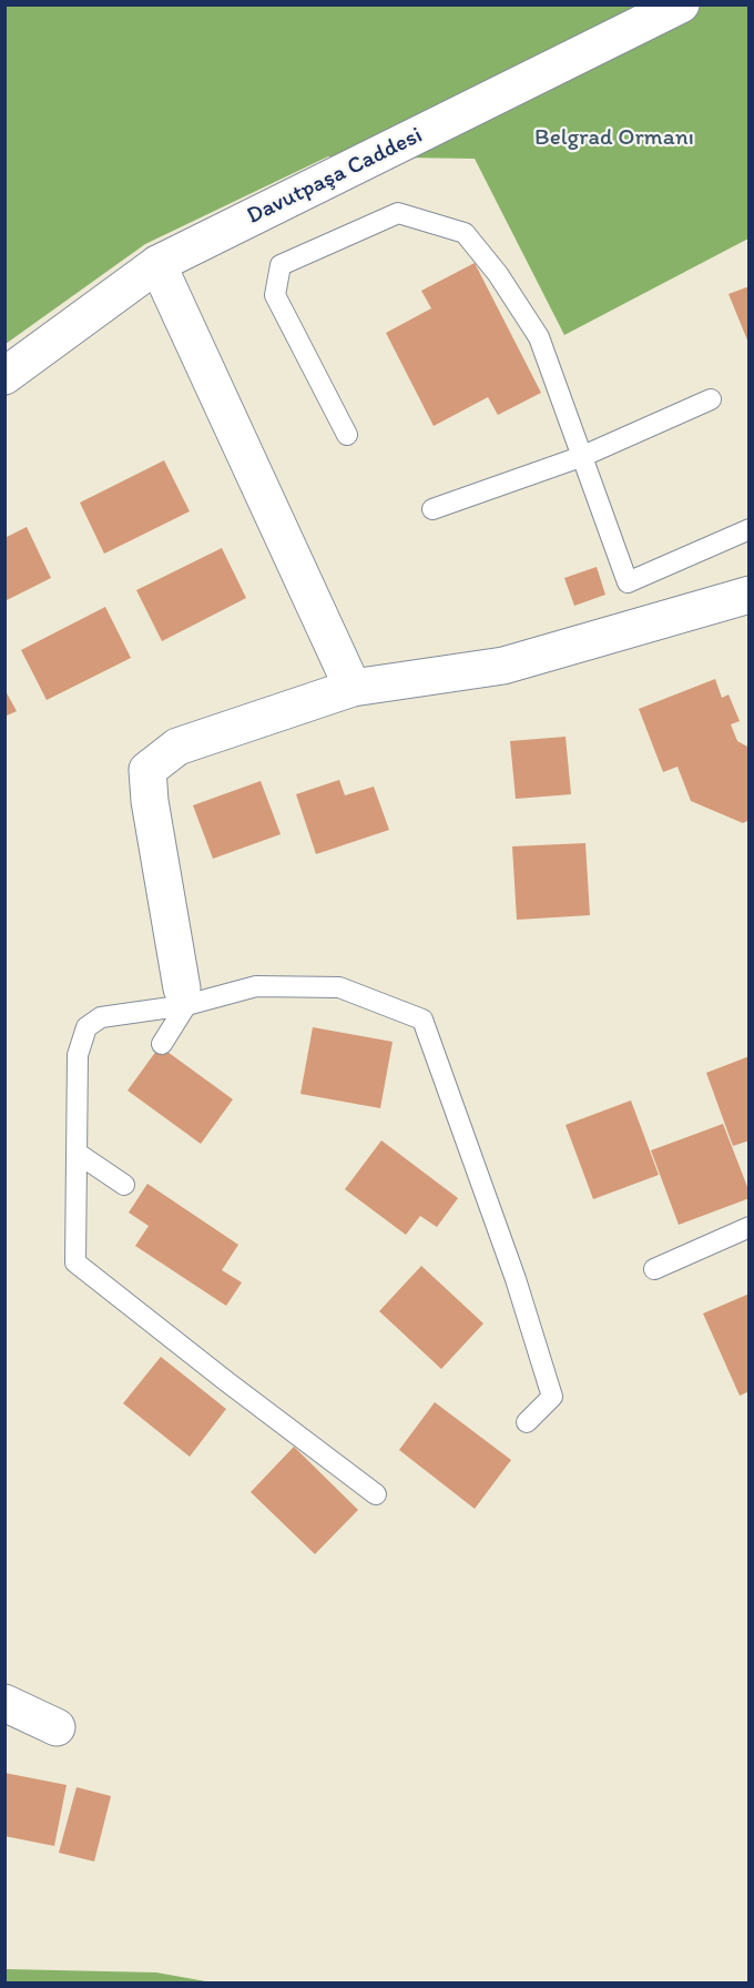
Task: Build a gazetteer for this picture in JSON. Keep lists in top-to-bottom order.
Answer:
{
  "streets": {
    "street": ["Davutpaşa Caddesi"]
  },
  "parks": ["Belgrad Ormanı"]
}
